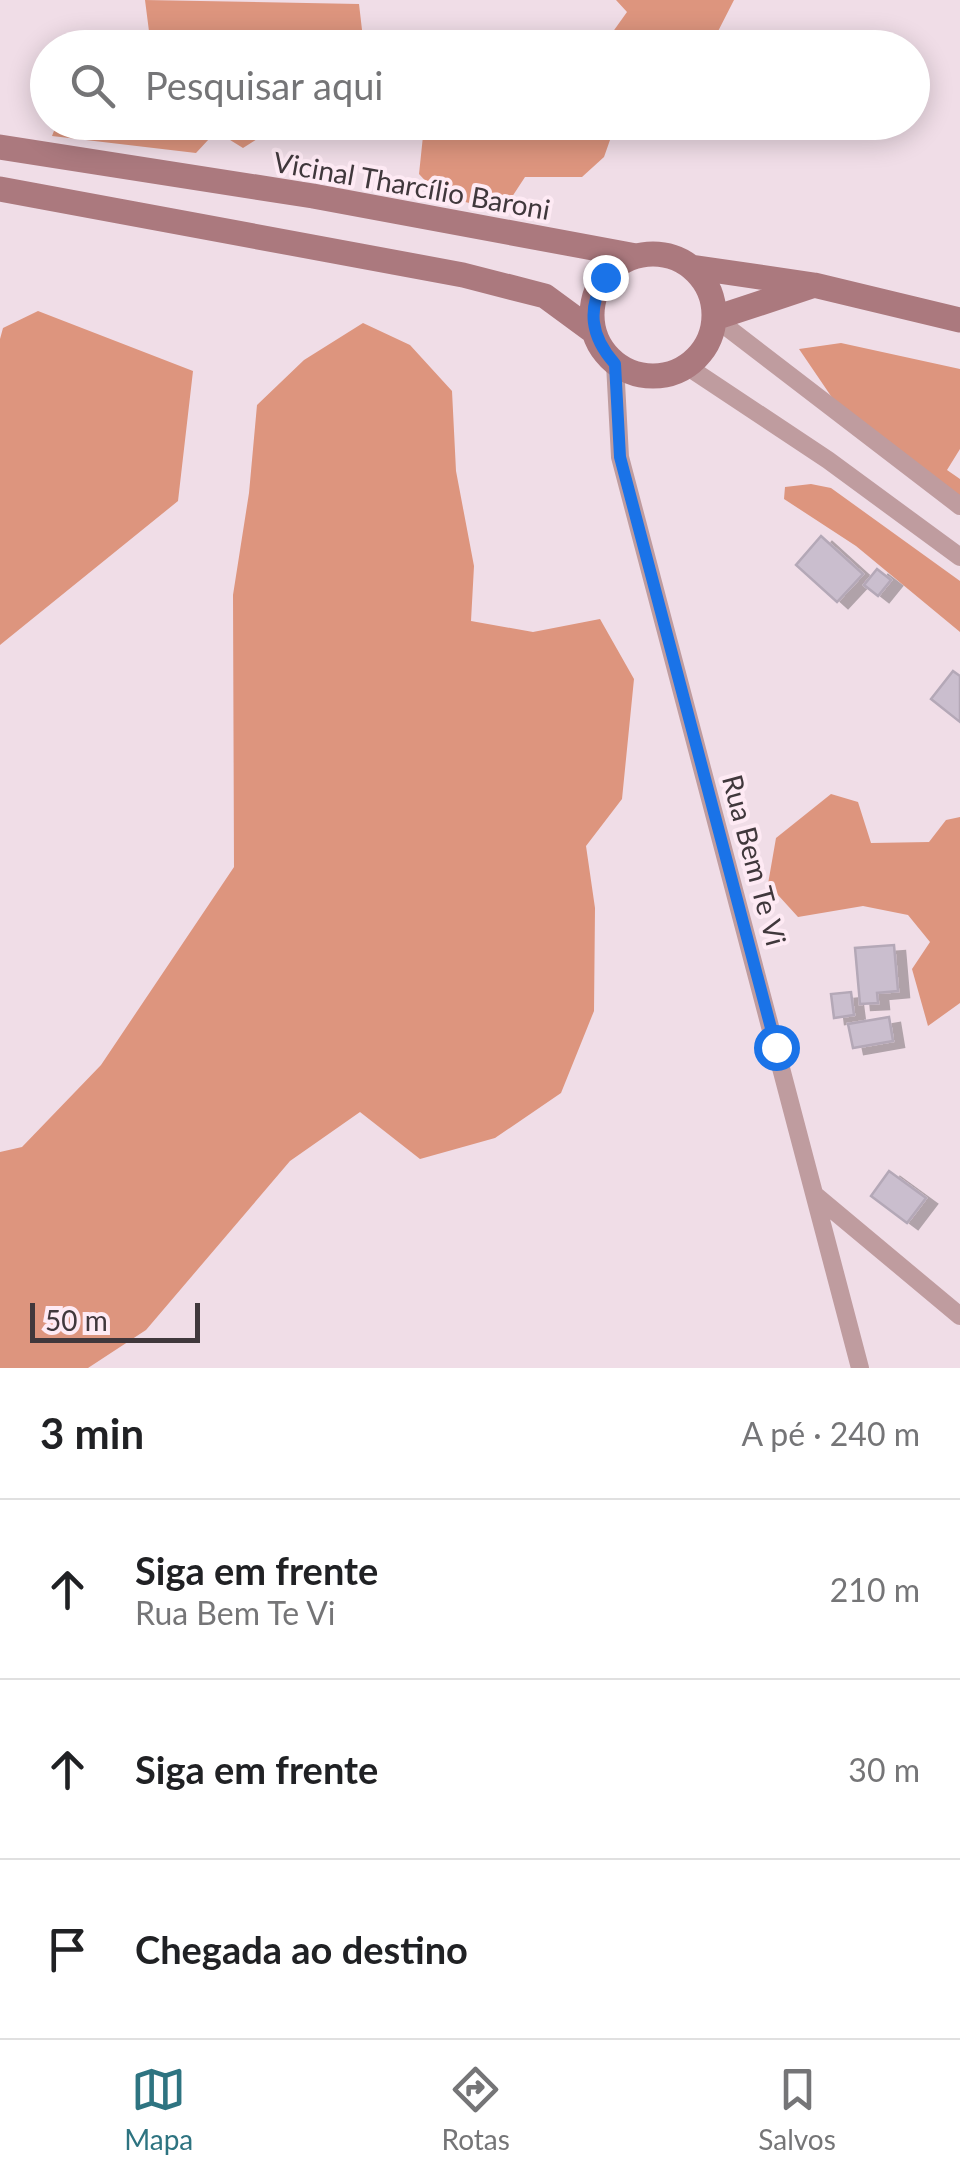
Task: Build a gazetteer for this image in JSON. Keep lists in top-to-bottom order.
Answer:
{
  "streets": {
    "main road": ["Vicinal Tharcílio Baroni"],
    "street": ["Rua Bem Te Vi"]
  },
  "crossings": [
    ["Vicinal Tharcílio Baroni", "Rua Bem Te Vi"]
  ],
  "scale_bar": "50 m",
  "page": {
    "search": "Pesquisar aqui",
    "scale": "50 m",
    "heading": ["3 min", "A pé · 240 m"],
    "list": [
      ["Siga em frente", "Rua Bem Te Vi", "210 m"],
      ["Siga em frente", "30 m"],
      "Chegada ao destino"
    ],
    "nav": ["Mapa", "Rotas", "Salvos"]
  }
}
